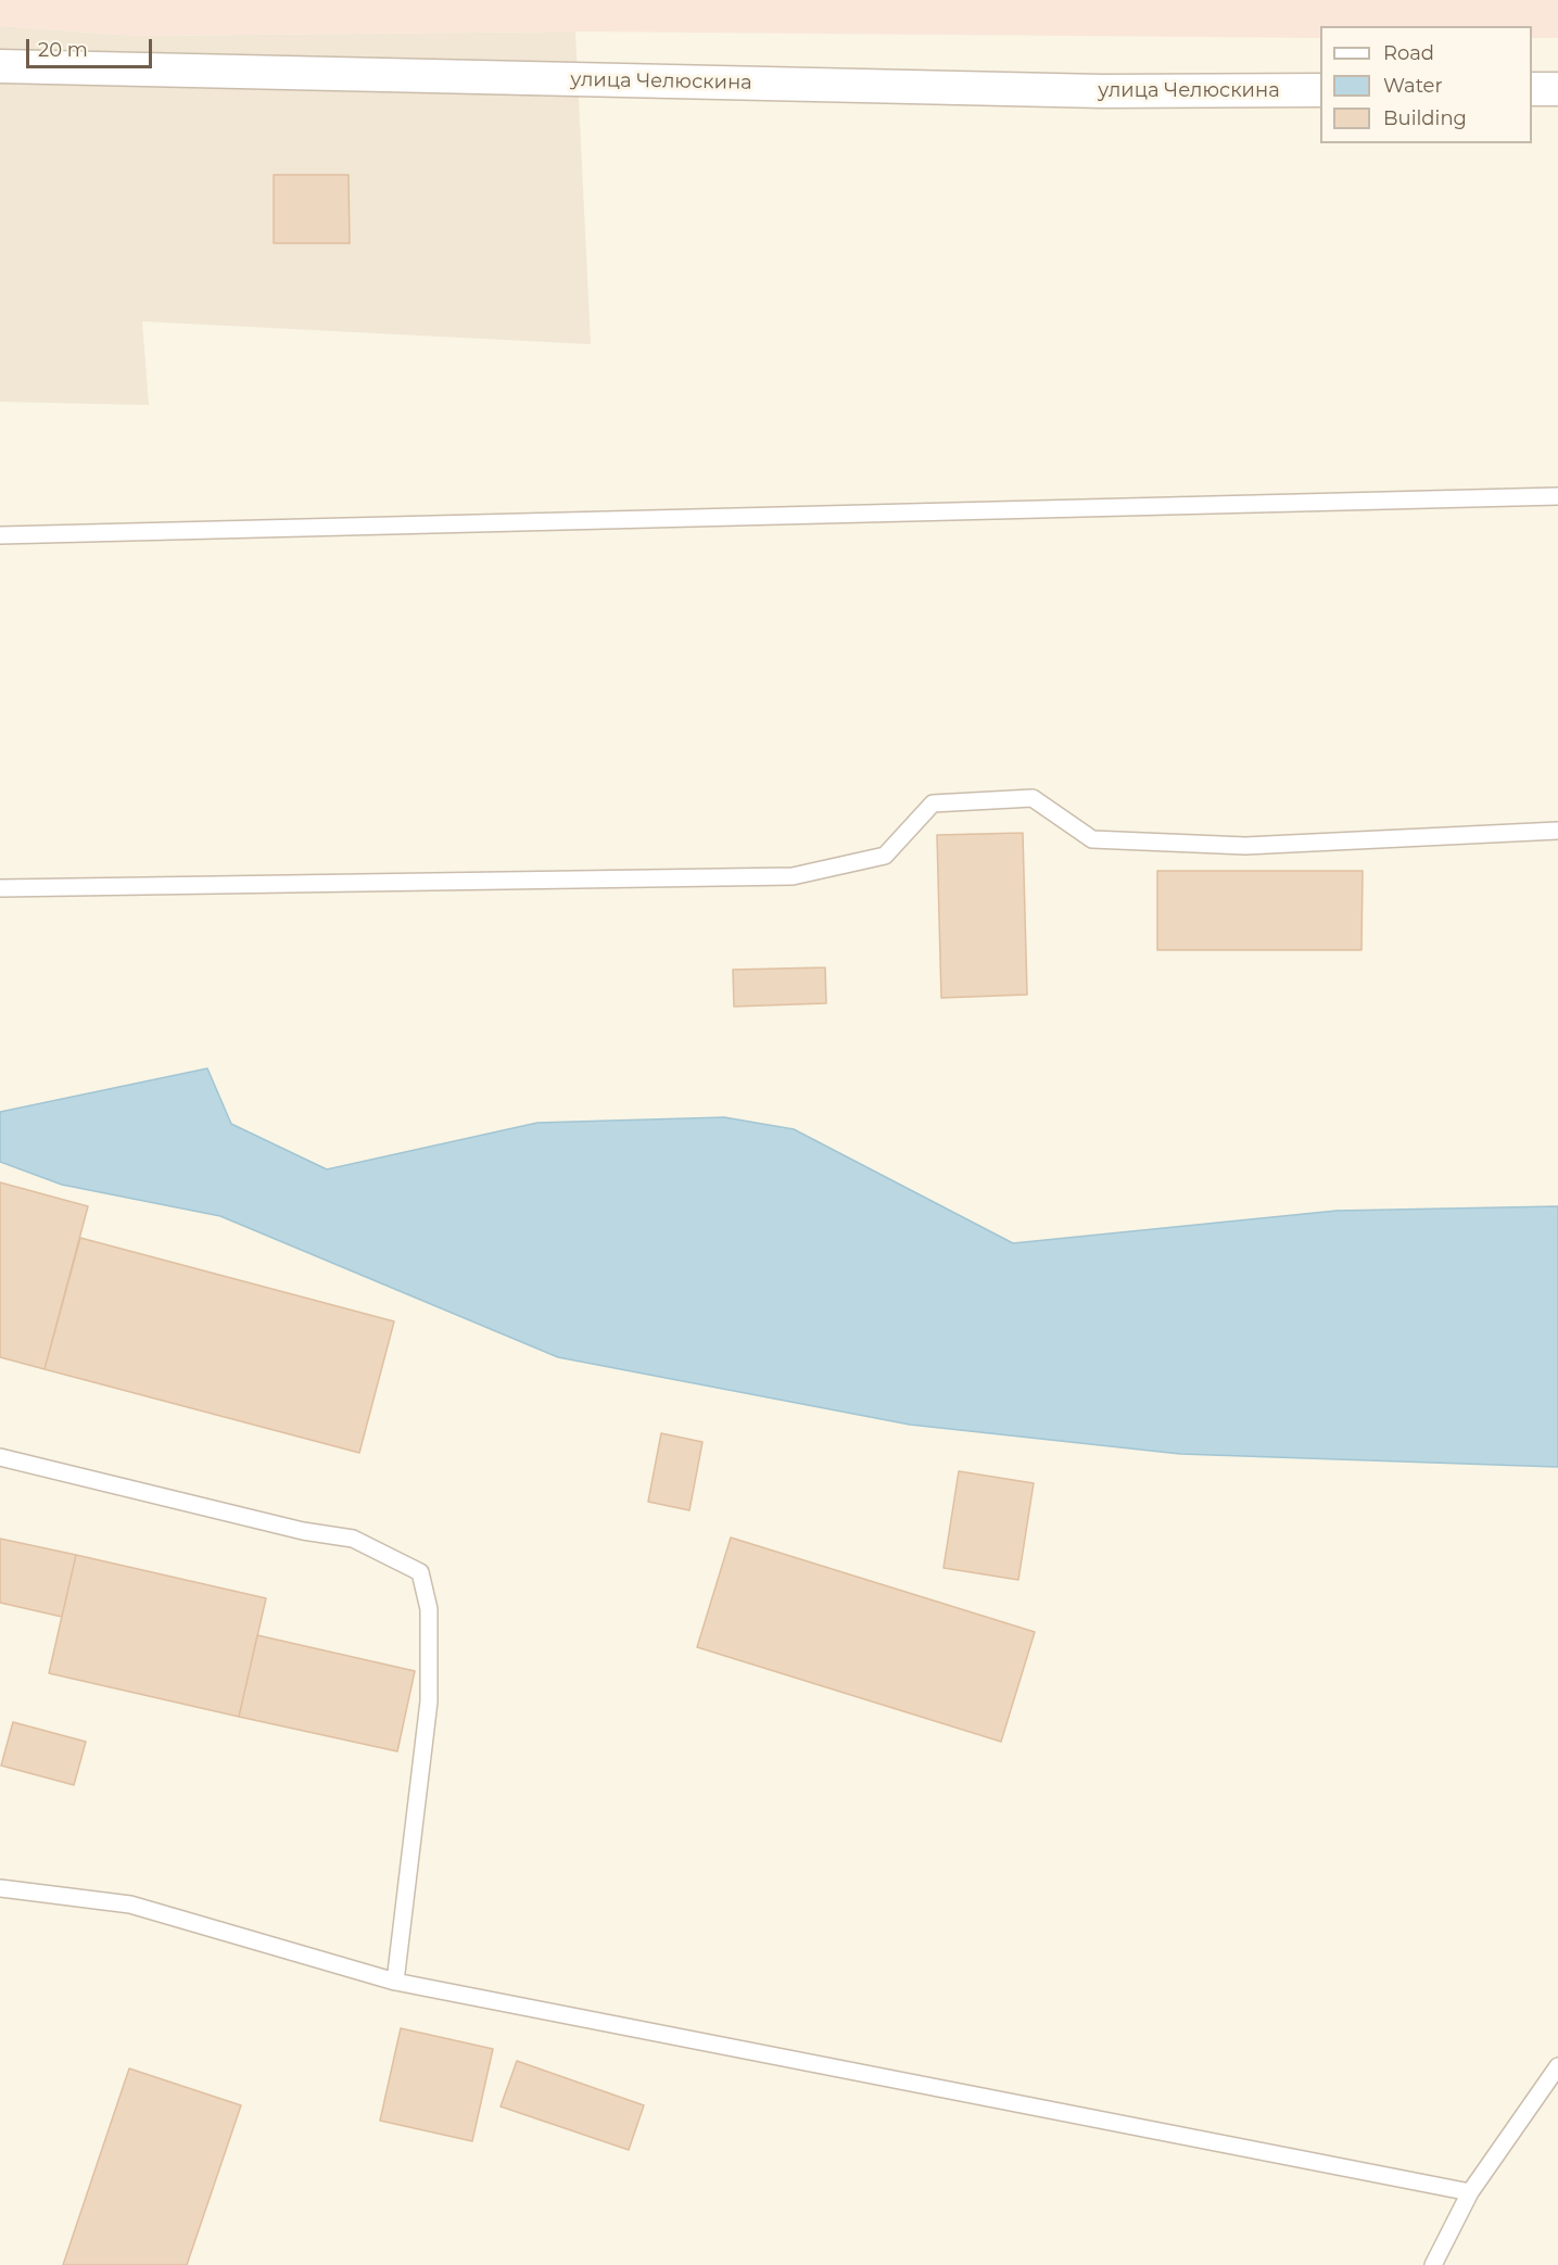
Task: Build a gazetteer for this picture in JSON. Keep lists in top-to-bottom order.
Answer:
{
  "streets": {
    "street": ["улица Челюскина"]
  },
  "legend": ["Road", "Water", "Building"],
  "scale_bar": "20 m"
}
